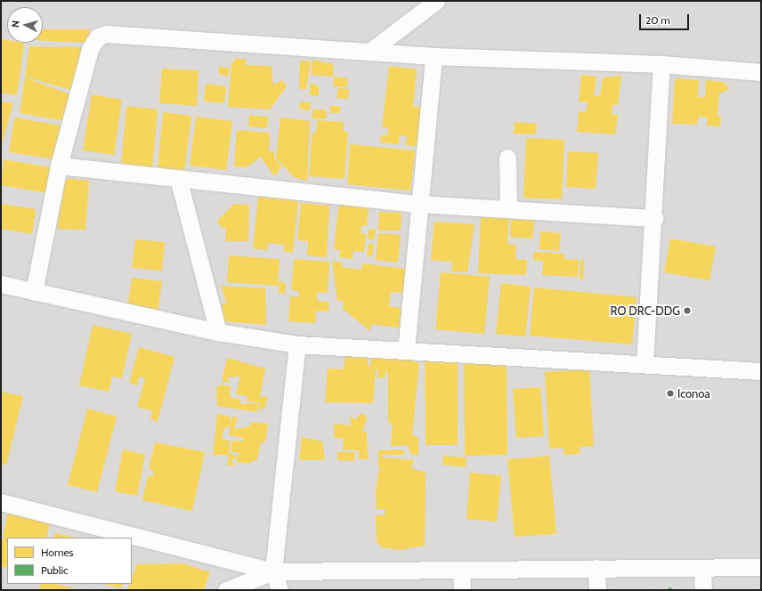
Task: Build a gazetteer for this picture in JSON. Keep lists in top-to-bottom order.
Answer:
{
  "places": ["RO DRC-DDG", "Iconoa"],
  "legend": ["Homes", "Public"],
  "scale_bar": "20 m",
  "north": "left"
}
